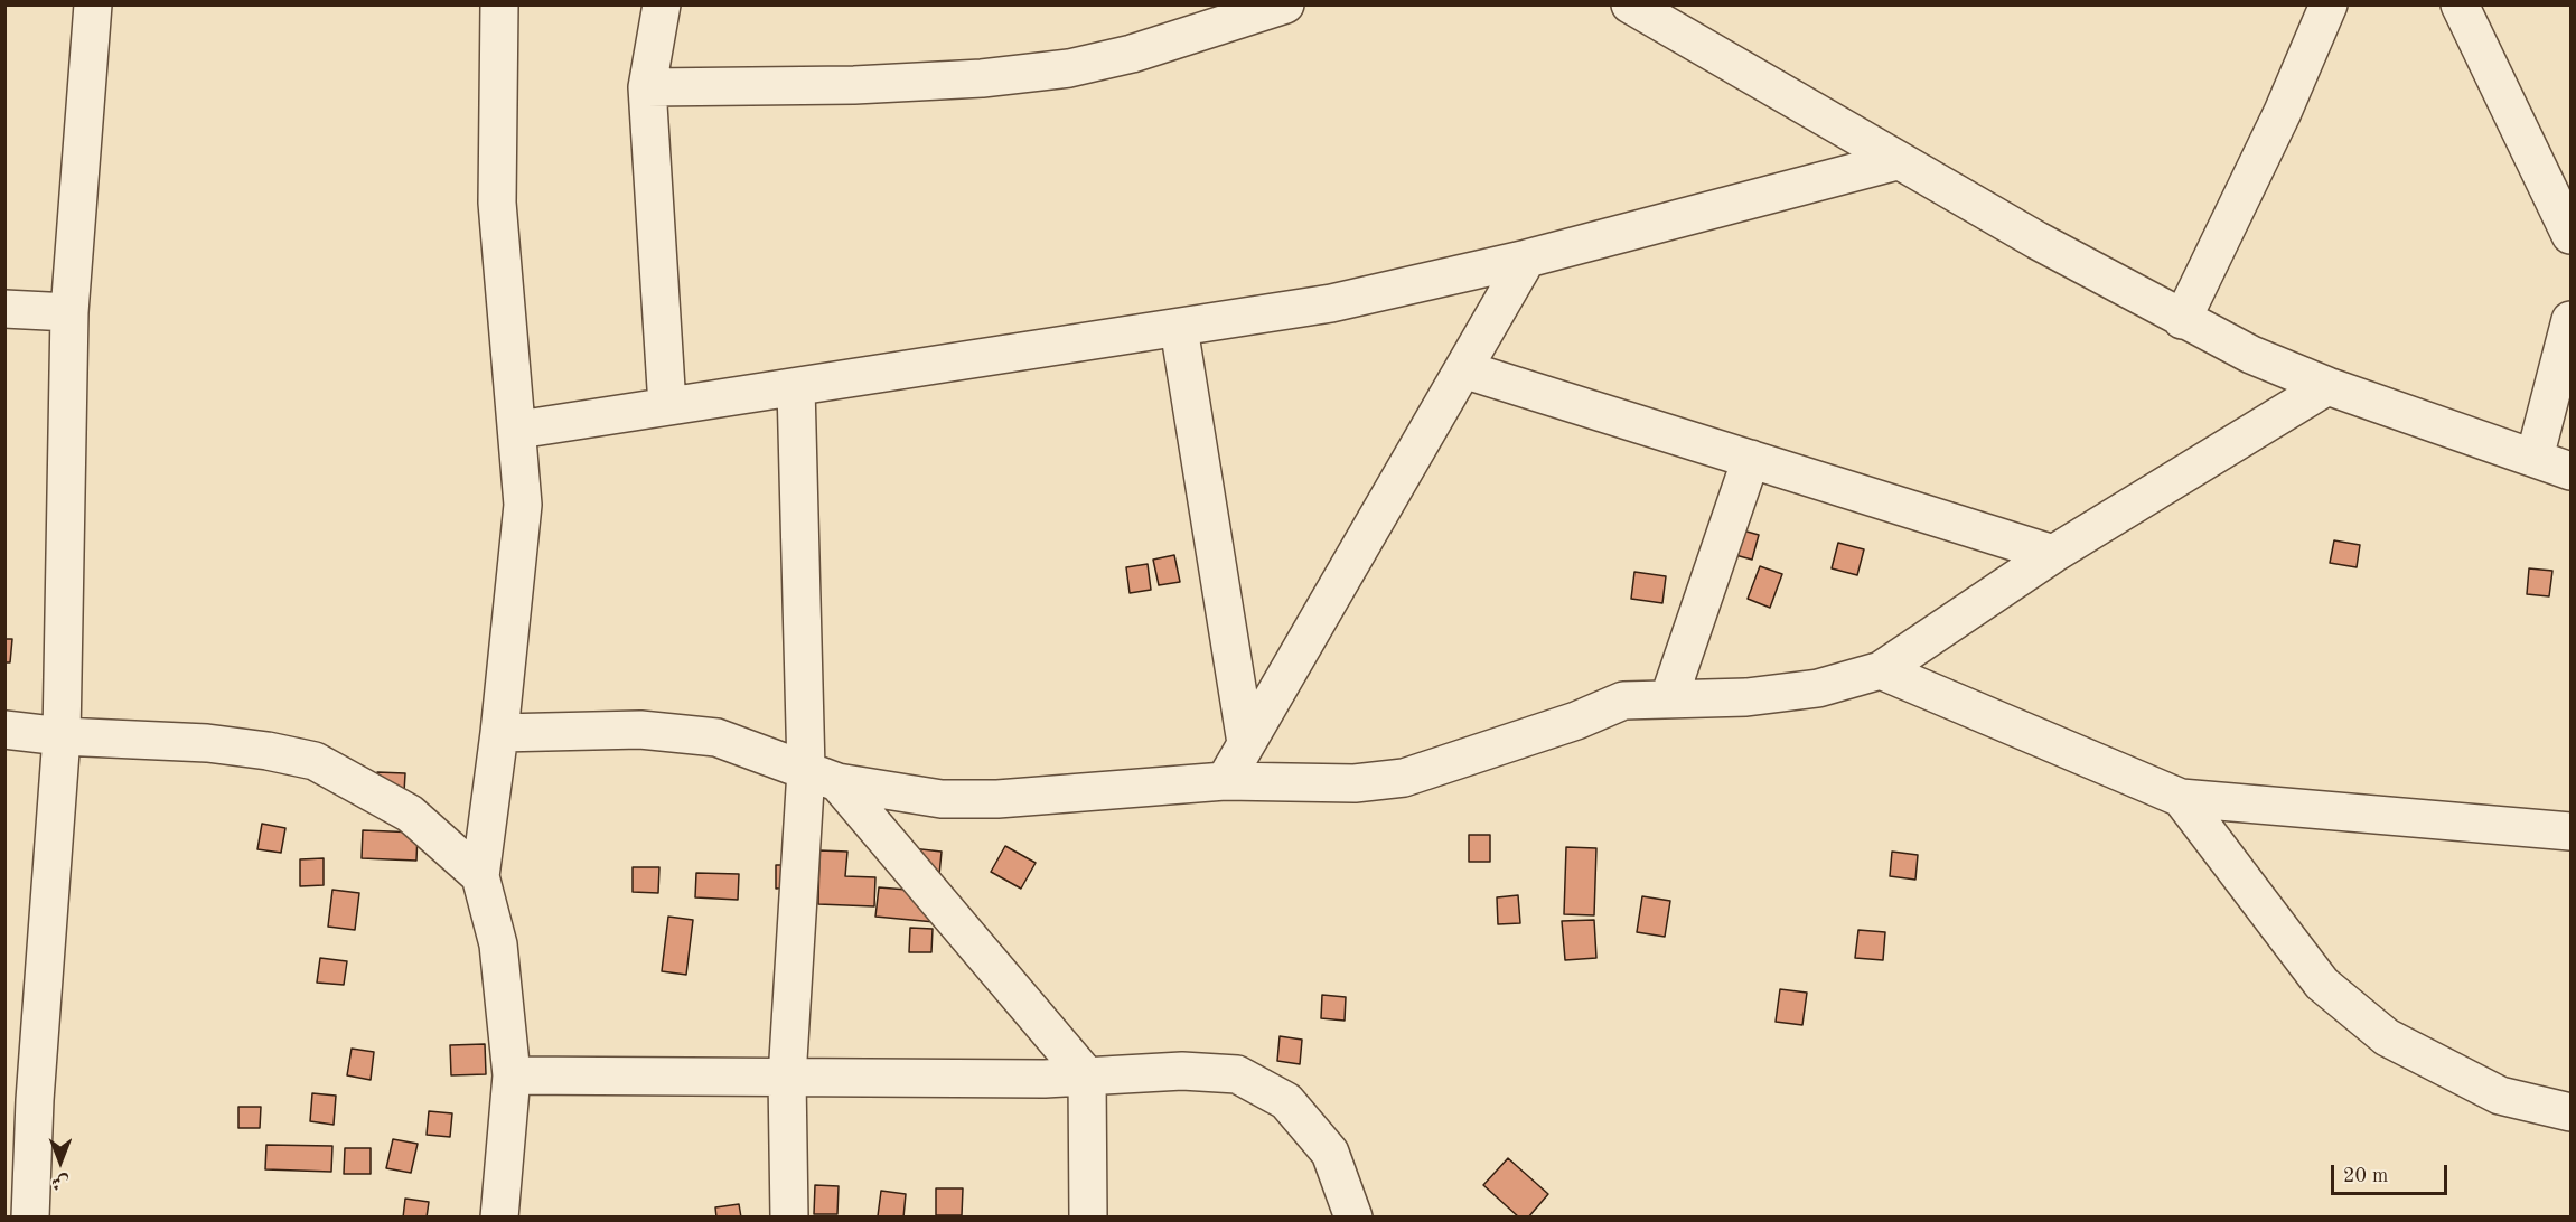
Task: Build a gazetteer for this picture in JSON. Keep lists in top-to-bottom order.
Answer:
{
  "scale_bar": "20 m",
  "north": "bottom"
}
